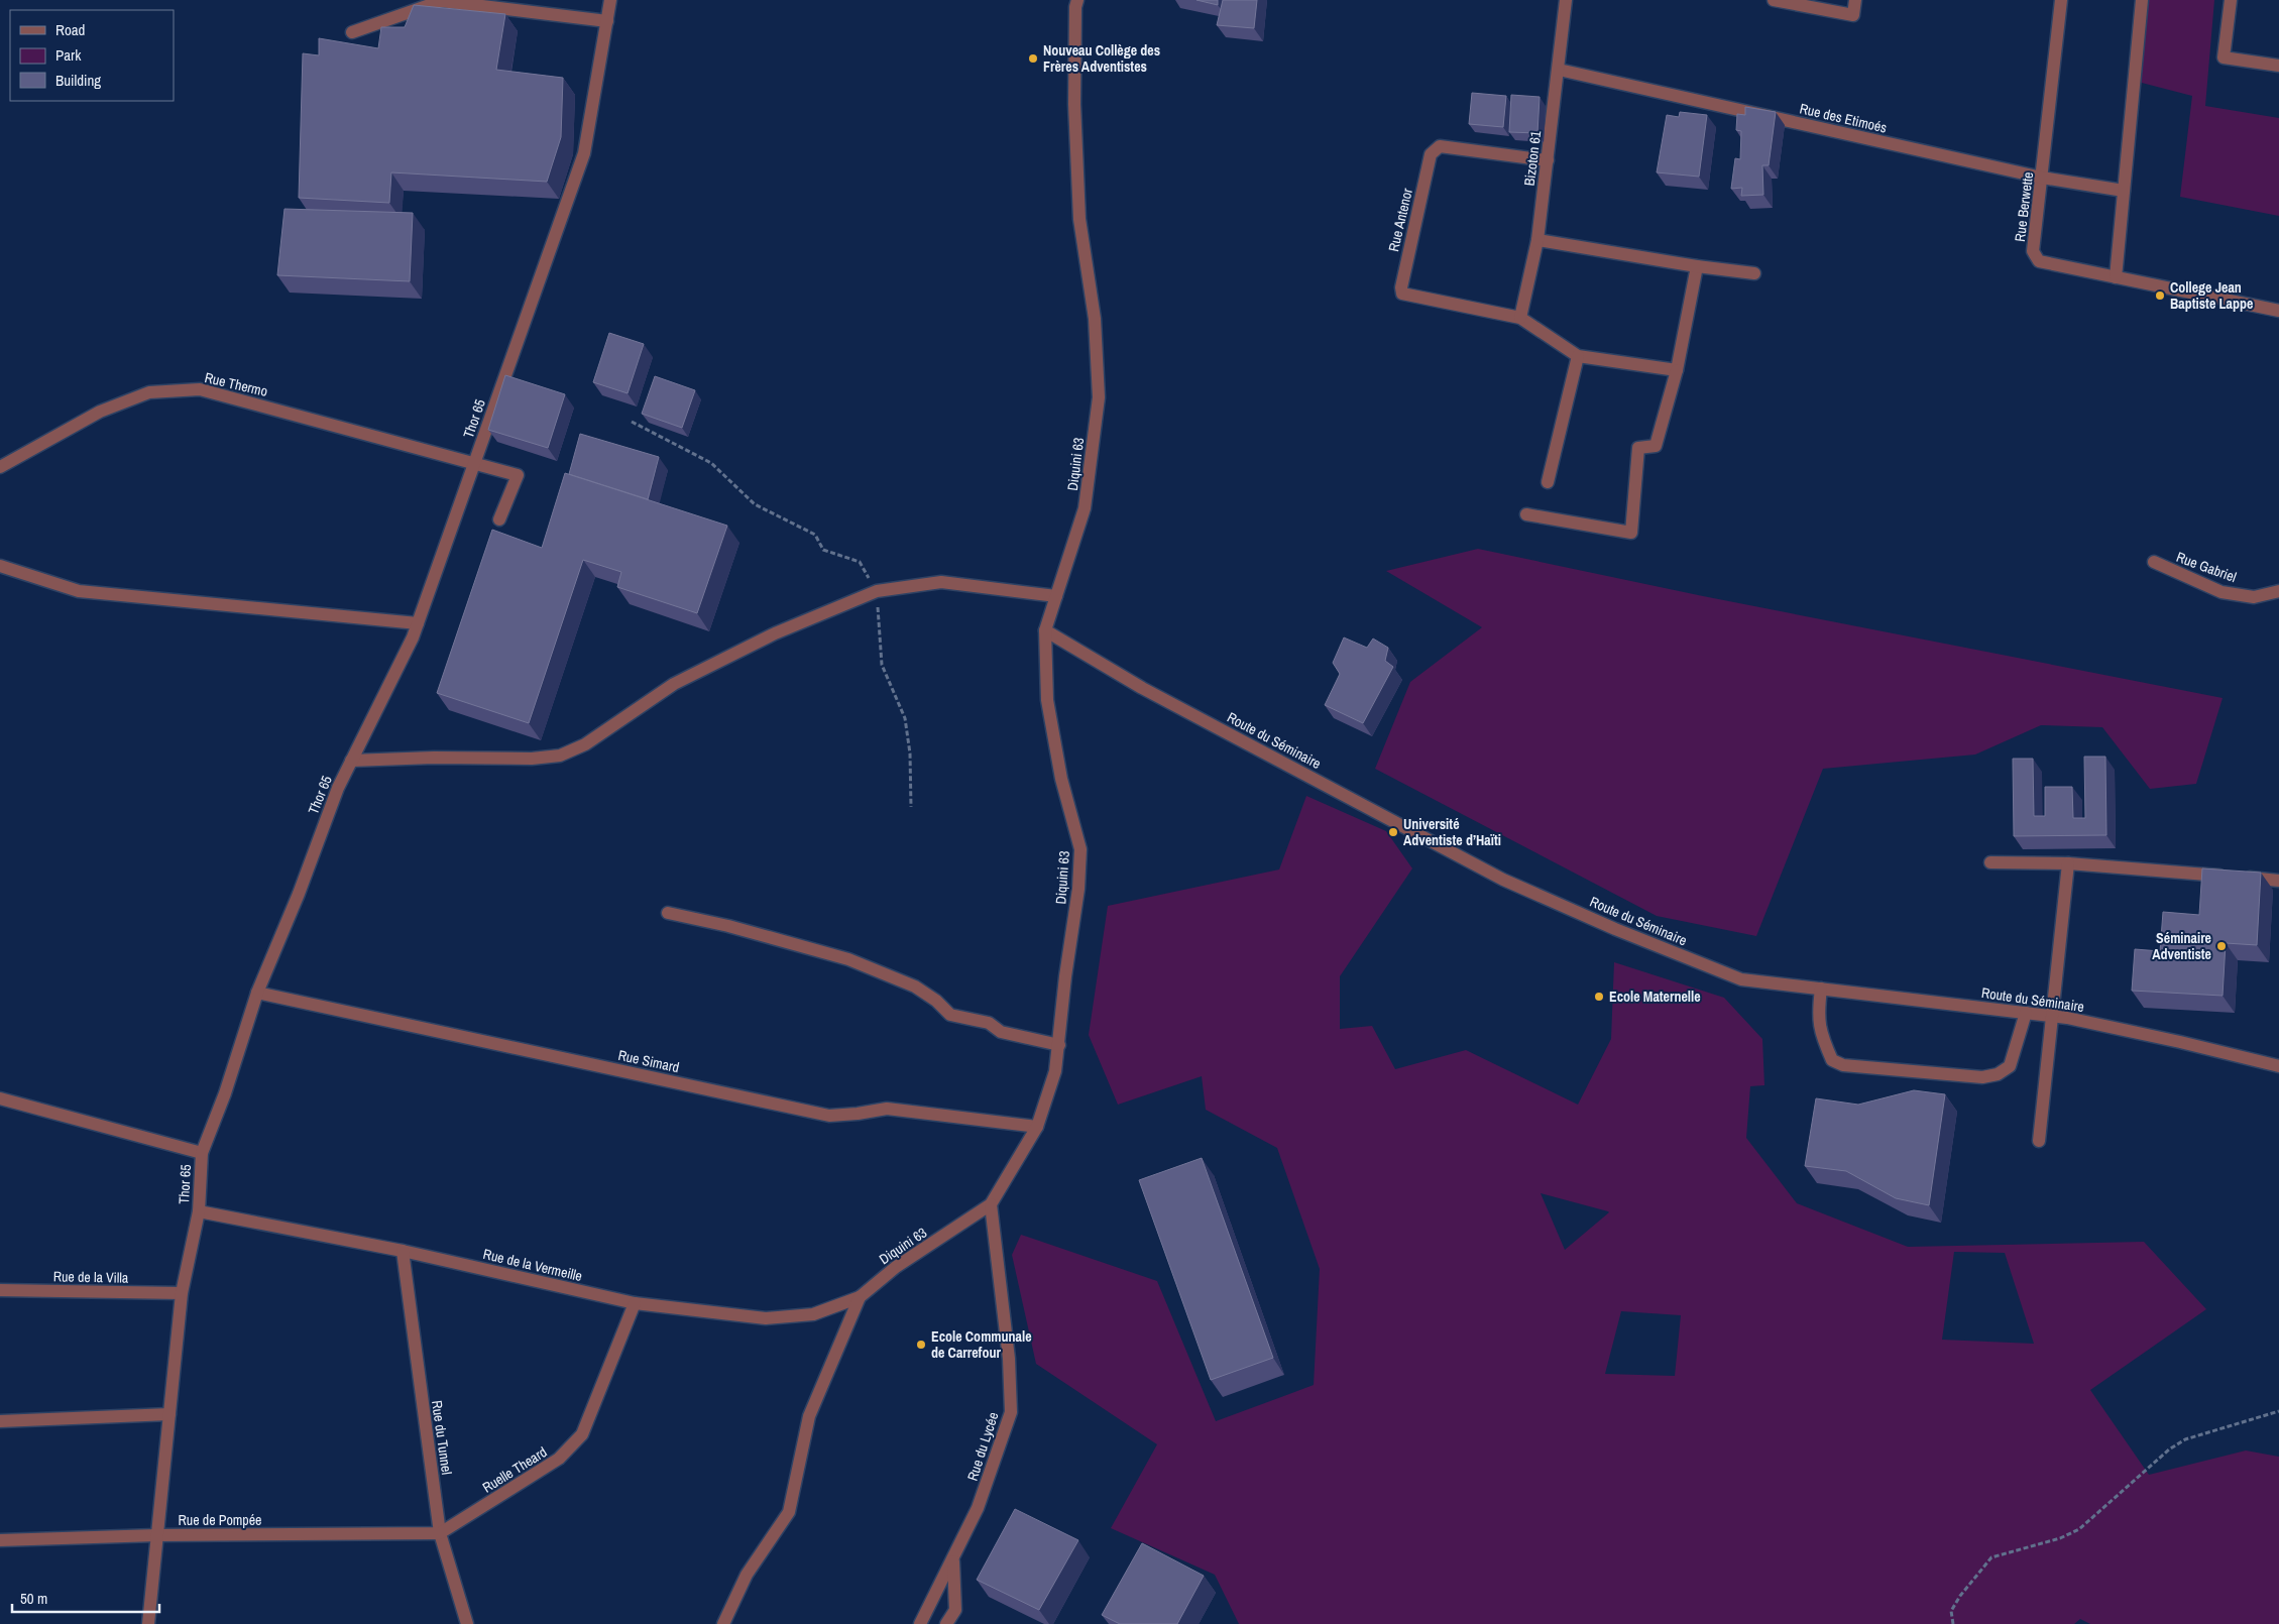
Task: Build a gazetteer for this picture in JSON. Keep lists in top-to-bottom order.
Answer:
{
  "streets": {
    "street": [
      "Rue des Etimoés",
      "Bizoton 61",
      "Rue Berwette",
      "Rue Antenor",
      "Rue Thermo",
      "Thor 65",
      "Diquini 63",
      "Rue Gabriel",
      "Route du Séminaire",
      "Rue Simard",
      "Rue de la Vermeille",
      "Rue de la Villa",
      "Rue du Tunnel",
      "Rue du Lycée",
      "Ruelle Theard",
      "Rue de Pompée"
    ]
  },
  "crossings": [
    ["Rue des Etimoés", "Bizoton 61"],
    ["Rue des Etimoés", "Rue Berwette"],
    ["Bizoton 61", "Rue Antenor"],
    ["Rue Thermo", "Thor 65"],
    ["Thor 65", "Rue Simard"],
    ["Thor 65", "Rue de la Vermeille"],
    ["Thor 65", "Rue de la Villa"],
    ["Thor 65", "Rue de Pompée"],
    ["Diquini 63", "Route du Séminaire"],
    ["Diquini 63", "Rue Simard"],
    ["Diquini 63", "Rue de la Vermeille"],
    ["Diquini 63", "Rue du Lycée"],
    ["Rue de la Vermeille", "Rue du Tunnel"],
    ["Rue de la Vermeille", "Ruelle Theard"],
    ["Rue du Tunnel", "Ruelle Theard"],
    ["Rue du Tunnel", "Rue de Pompée"],
    ["Ruelle Theard", "Rue de Pompée"]
  ],
  "places": [
    "Nouveau Collège des Frères Adventistes",
    "College Jean Baptiste Lappe",
    "Université Adventiste d’Haïti",
    "Séminaire Adventiste",
    "Ecole Maternelle",
    "Ecole Communale de Carrefour"
  ],
  "legend": ["Road", "Park", "Building"],
  "scale_bar": "50 m"
}
